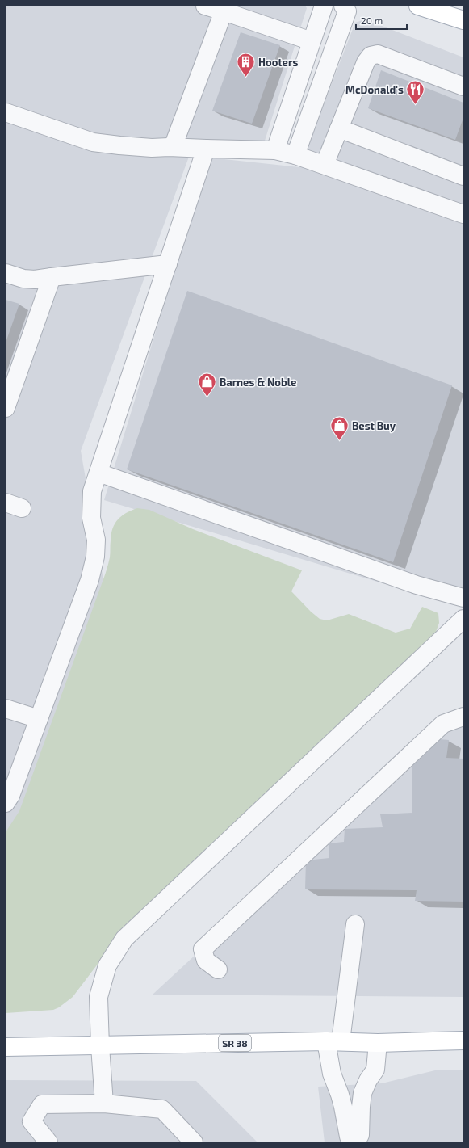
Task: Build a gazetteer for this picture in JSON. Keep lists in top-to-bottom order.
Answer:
{
  "streets": {
    "main road": ["SR 38"]
  },
  "places": {
    "building": ["Hooters"],
    "restaurant": ["McDonald's"],
    "shop": ["Barnes & Noble", "Best Buy"]
  },
  "scale_bar": "20 m"
}
